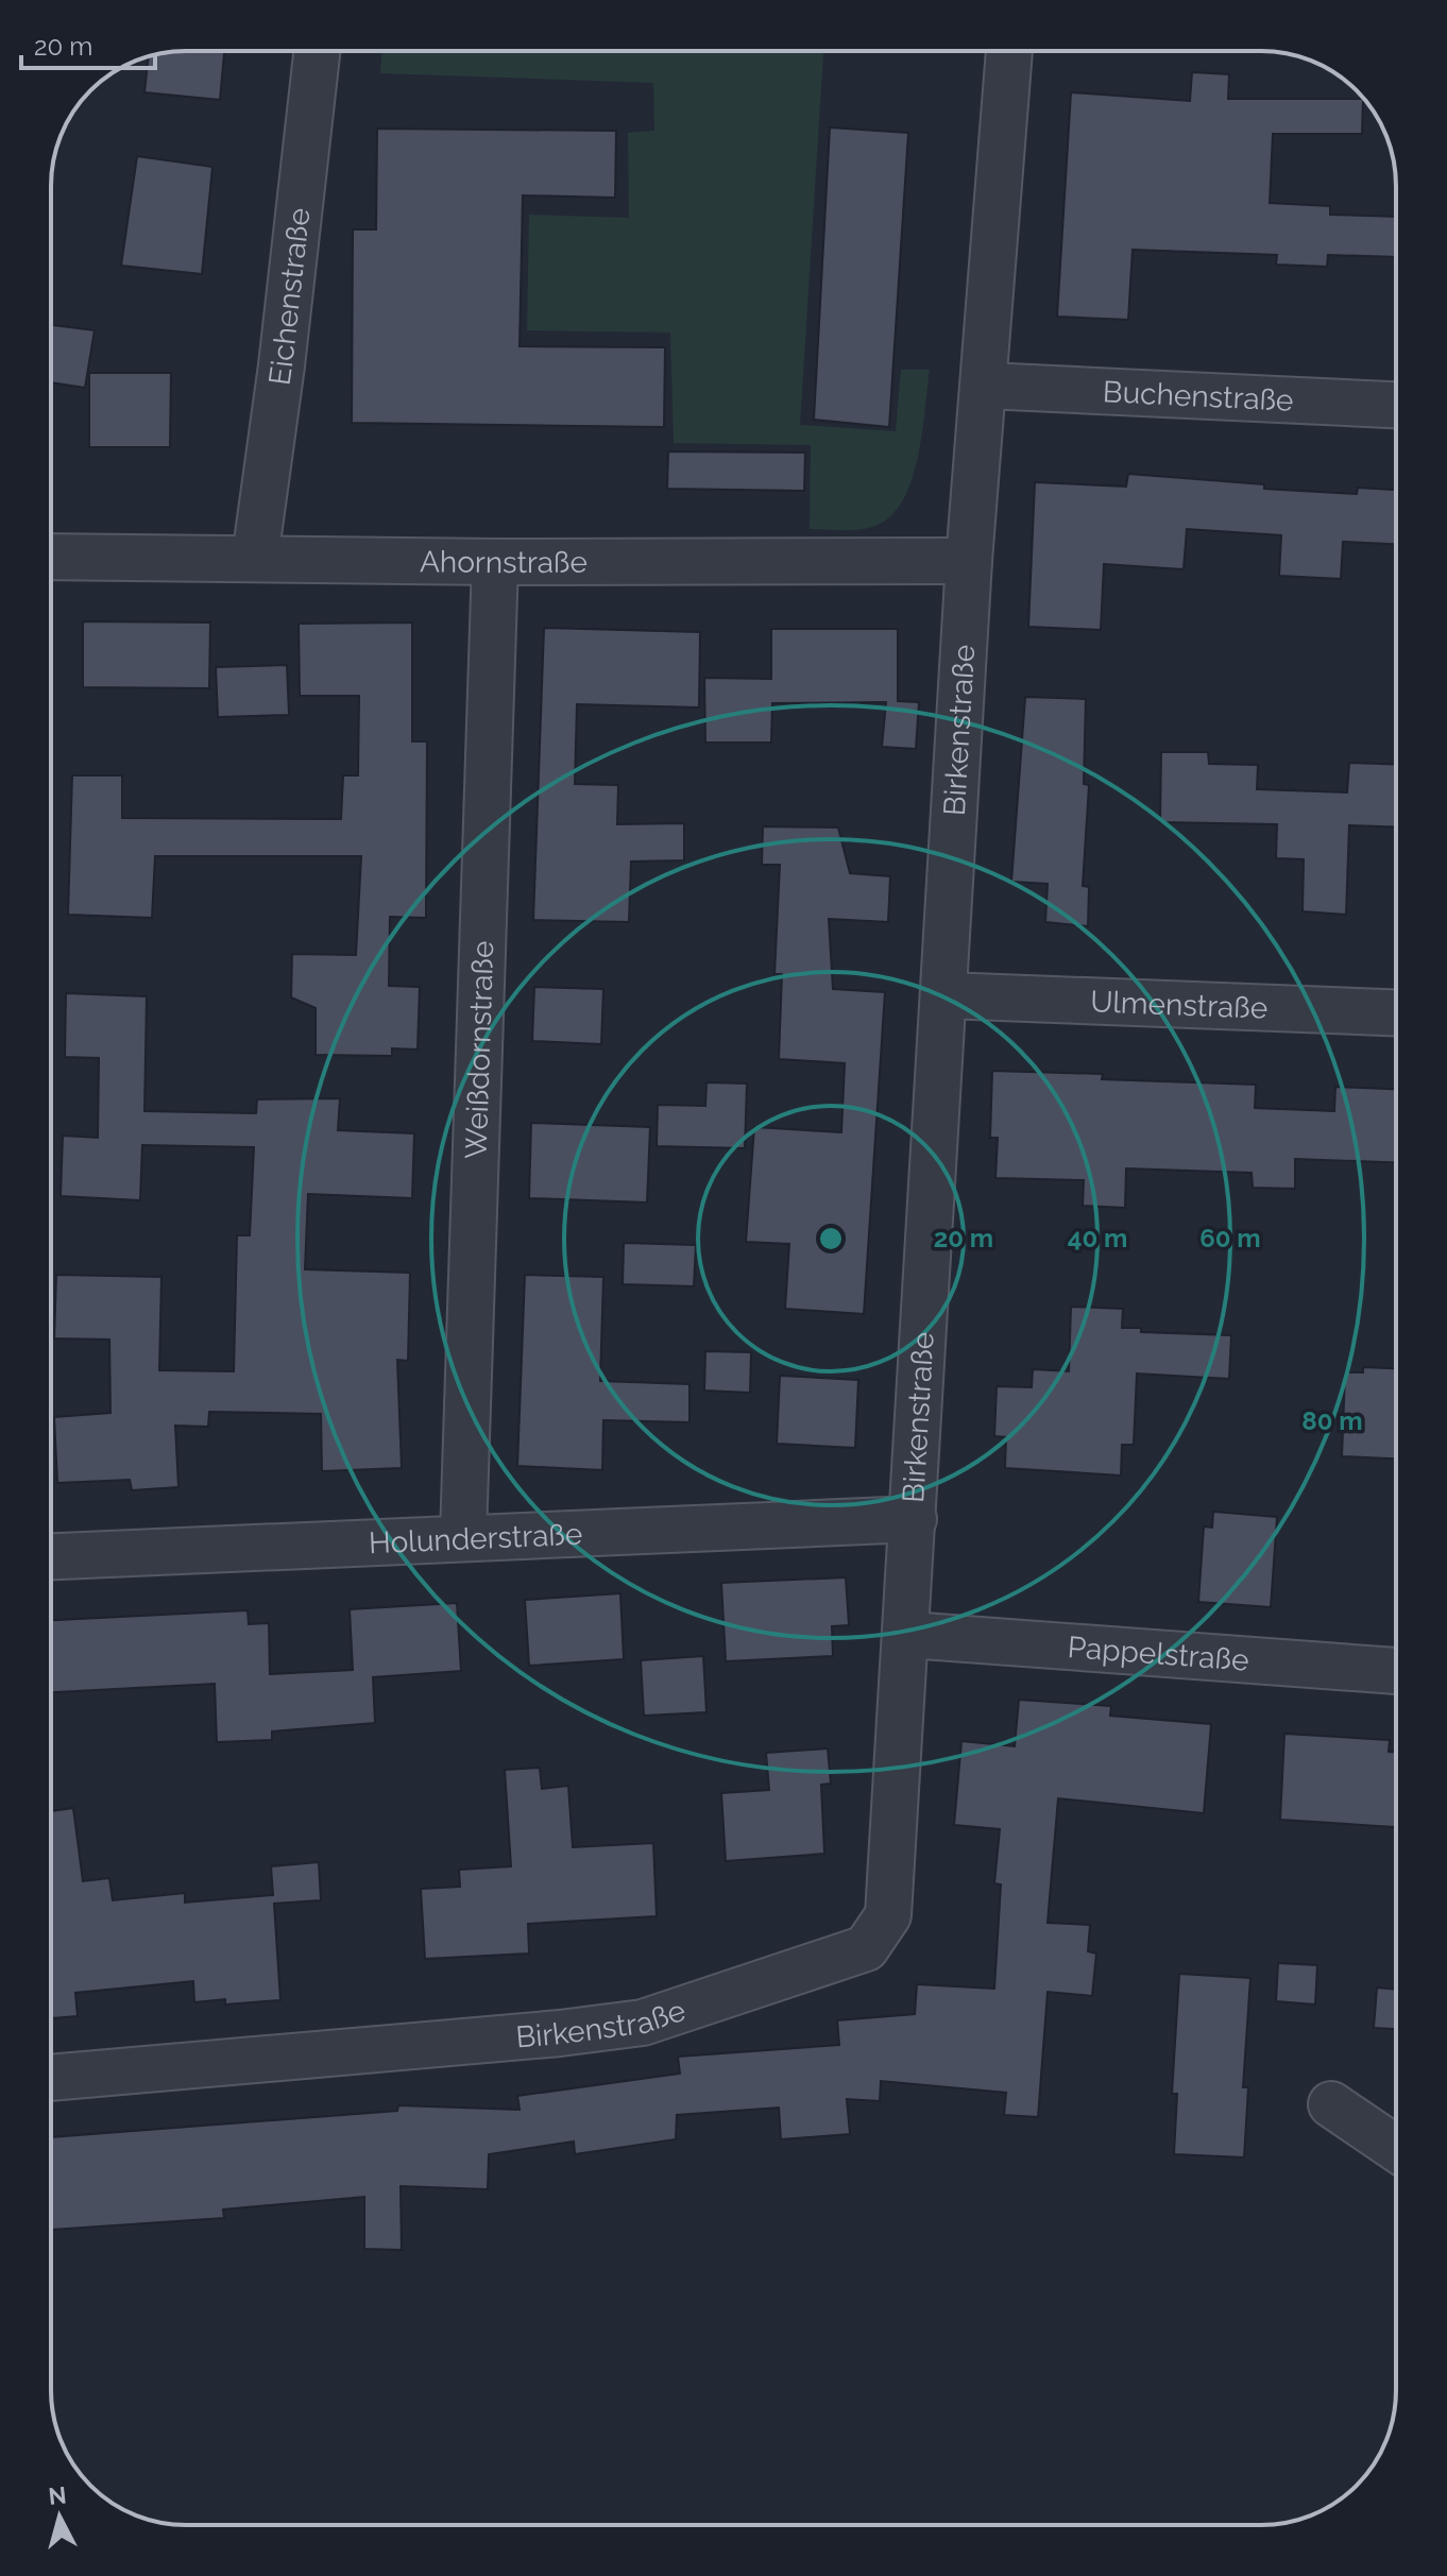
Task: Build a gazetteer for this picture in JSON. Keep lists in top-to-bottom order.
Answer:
{
  "streets": {
    "street": [
      "Eichenstraße",
      "Buchenstraße",
      "Ahornstraße",
      "Birkenstraße",
      "Ulmenstraße",
      "Weißdornstraße",
      "Holunderstraße",
      "Pappelstraße"
    ]
  },
  "crossings": [
    ["Eichenstraße", "Ahornstraße"],
    ["Buchenstraße", "Birkenstraße"],
    ["Ahornstraße", "Birkenstraße"],
    ["Ahornstraße", "Weißdornstraße"],
    ["Birkenstraße", "Ulmenstraße"],
    ["Birkenstraße", "Holunderstraße"],
    ["Birkenstraße", "Pappelstraße"],
    ["Weißdornstraße", "Holunderstraße"]
  ],
  "scale_bar": "20 m",
  "north": "top",
  "rings": [
    "20 m",
    "40 m",
    "60 m",
    "80 m"
  ]
}
